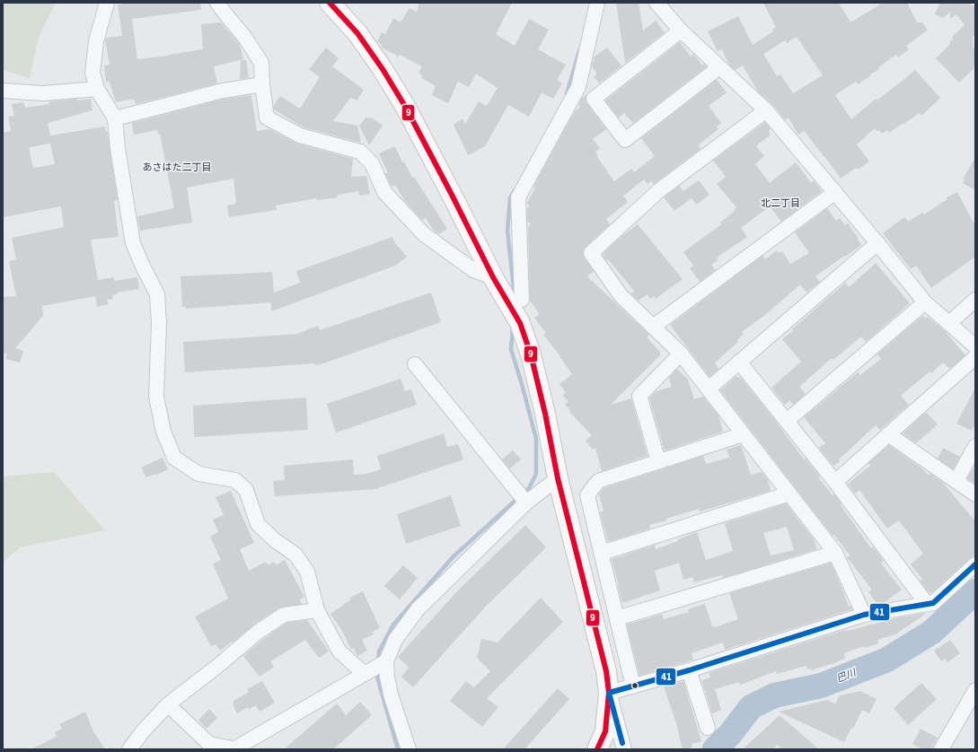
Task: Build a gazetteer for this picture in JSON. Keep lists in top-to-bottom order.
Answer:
{
  "districts": ["あさはた二丁目", "北二丁目"],
  "water": ["巴川"],
  "lines": ["transit line 9", "transit line 41"]
}
